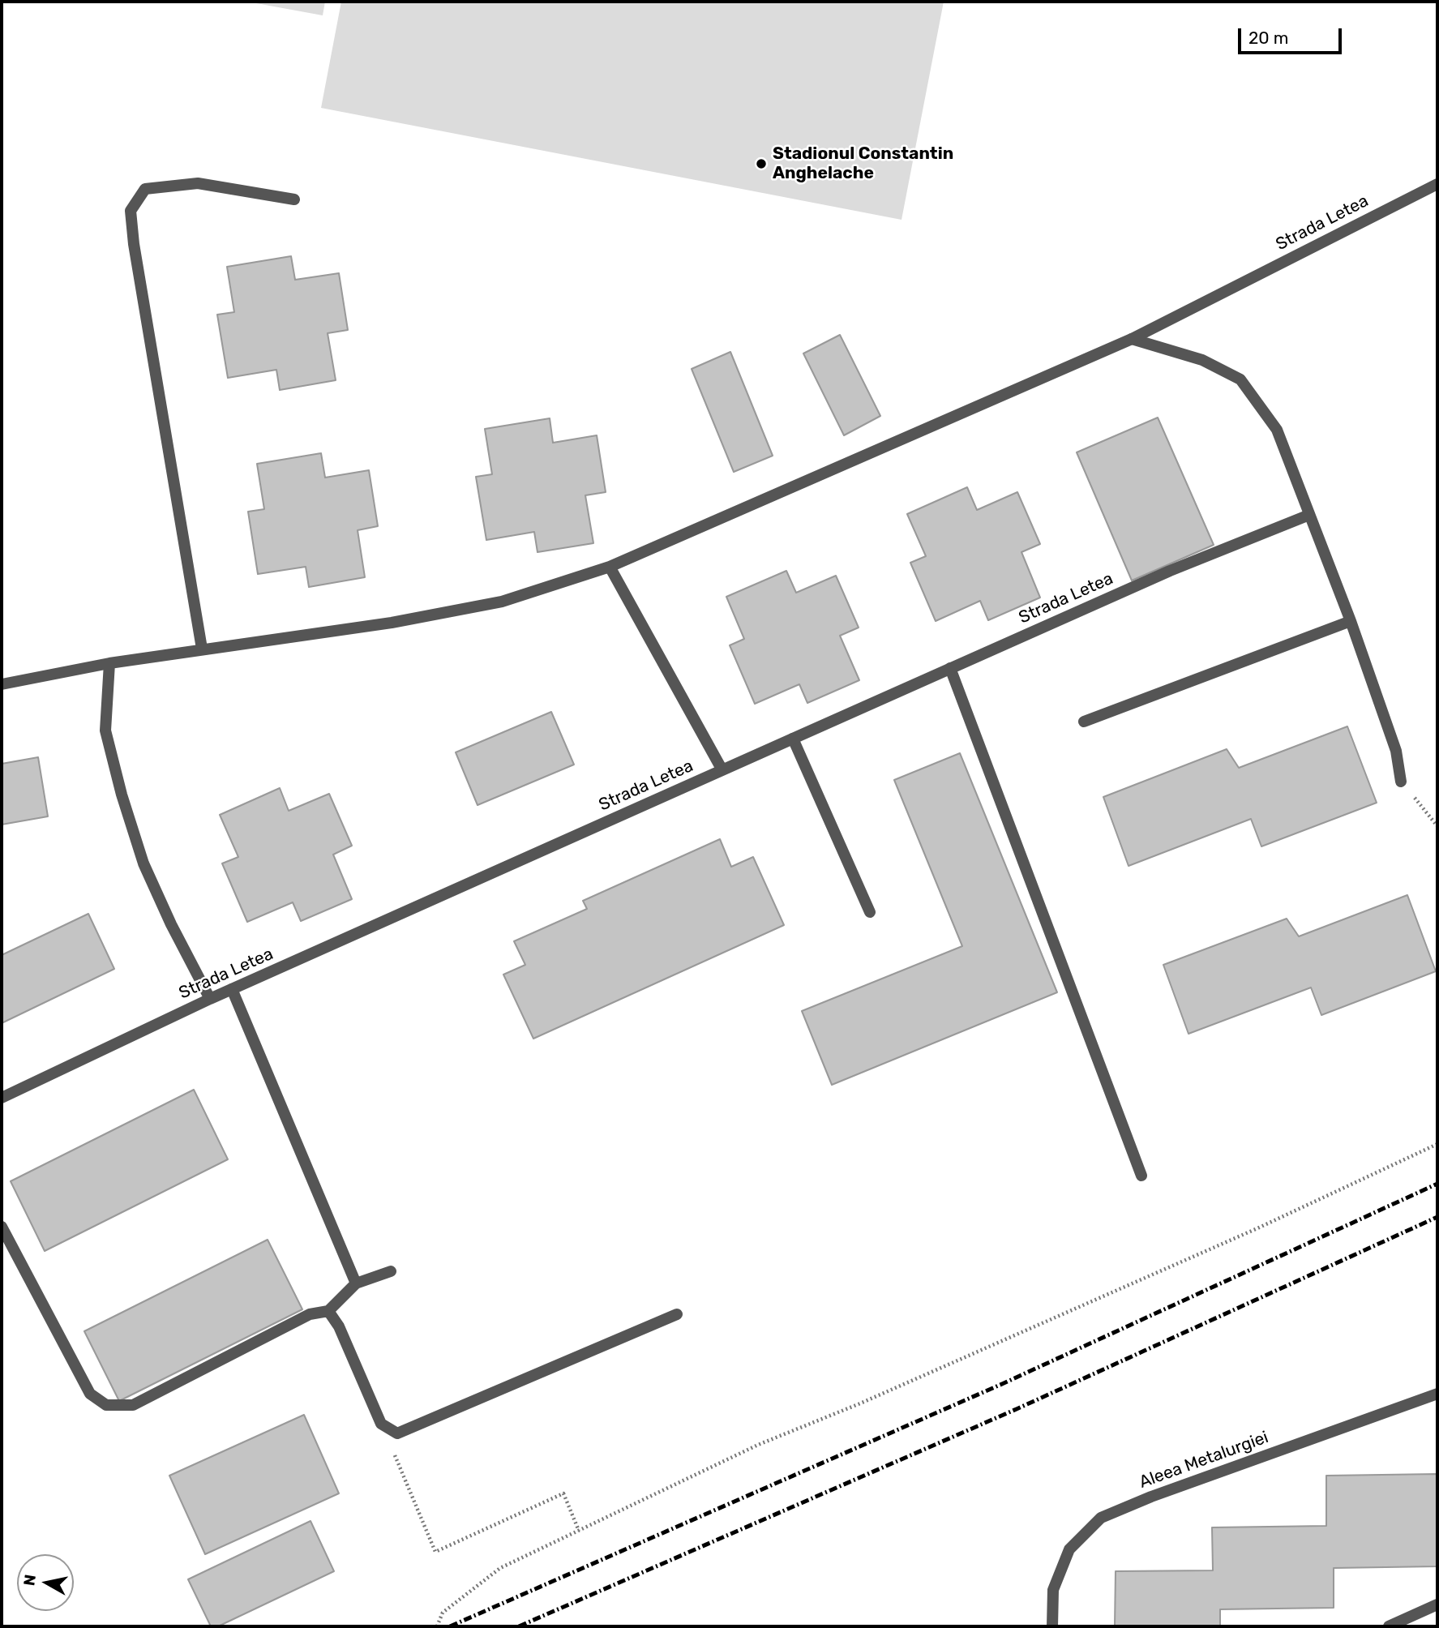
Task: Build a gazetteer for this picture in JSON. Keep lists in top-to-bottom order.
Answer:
{
  "streets": {
    "street": ["Strada Letea", "Aleea Metalurgiei"]
  },
  "places": ["Stadionul Constantin Anghelache"],
  "scale_bar": "20 m",
  "north": "left"
}
